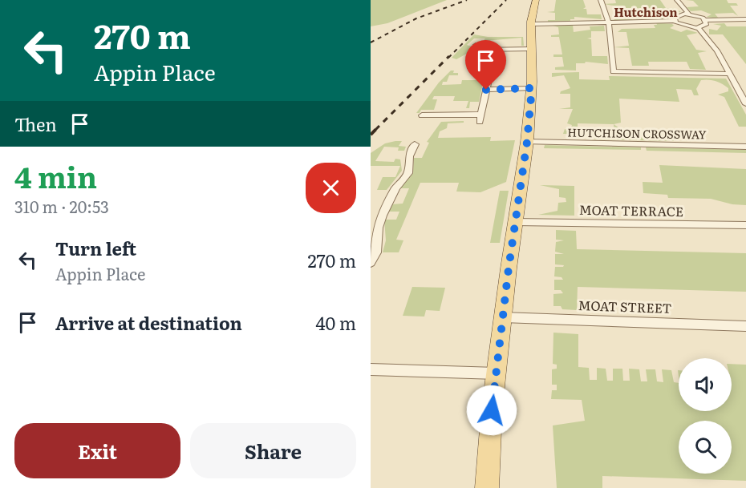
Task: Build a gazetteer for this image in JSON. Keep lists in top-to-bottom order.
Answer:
{
  "streets": {
    "street": ["HUTCHISON CROSSWAY", "MOAT TERRACE", "MOAT STREET"]
  },
  "districts": ["Hutchison"],
  "page": {
    "turn": ["270 m", "Appin Place"],
    "then": "Then",
    "heading": ["4 min", "310 m · 20:53"],
    "list": [
      {
        "name": "Turn left",
        "note": "Appin Place",
        "value": "270 m"
      },
      {
        "name": "Arrive at destination",
        "value": "40 m"
      }
    ],
    "buttons": ["Exit", "Share"]
  }
}
